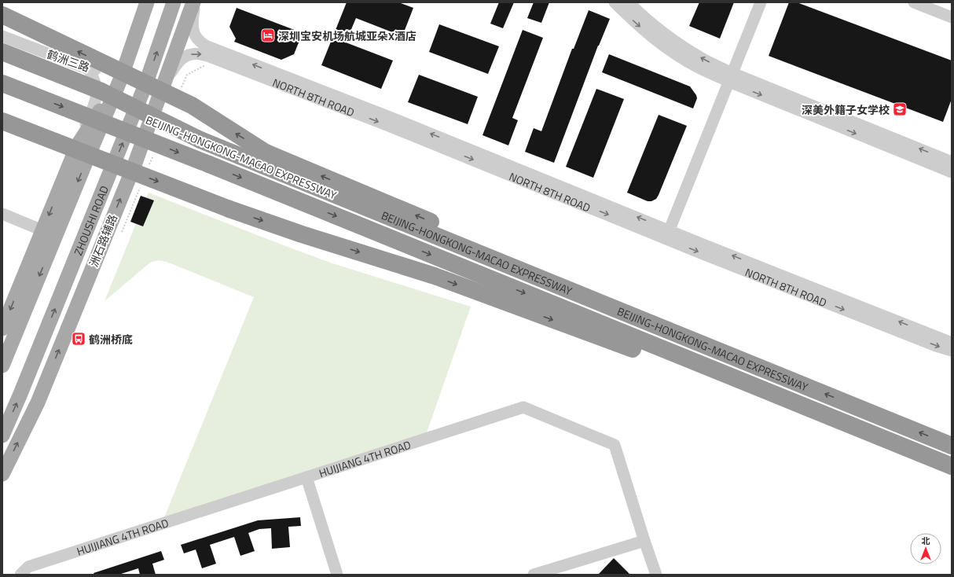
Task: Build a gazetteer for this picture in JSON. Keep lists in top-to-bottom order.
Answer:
{
  "streets": {
    "highway": ["BEIJING-HONGKONG-MACAO EXPRESSWAY"],
    "main road": ["ZHOUSHI ROAD", "洲石路辅路"],
    "street": ["鹤洲三路", "NORTH 8TH ROAD", "HUIJIANG 4TH ROAD"]
  },
  "crossings": [
    ["NORTH 8TH ROAD", "洲石路辅路"]
  ],
  "places": {
    "hotel": ["深圳宝安机场航城亚朵X酒店"],
    "school or university": ["深美外籍子女学校"],
    "bus stop": ["鹤洲桥底"]
  },
  "north": "top"
}
